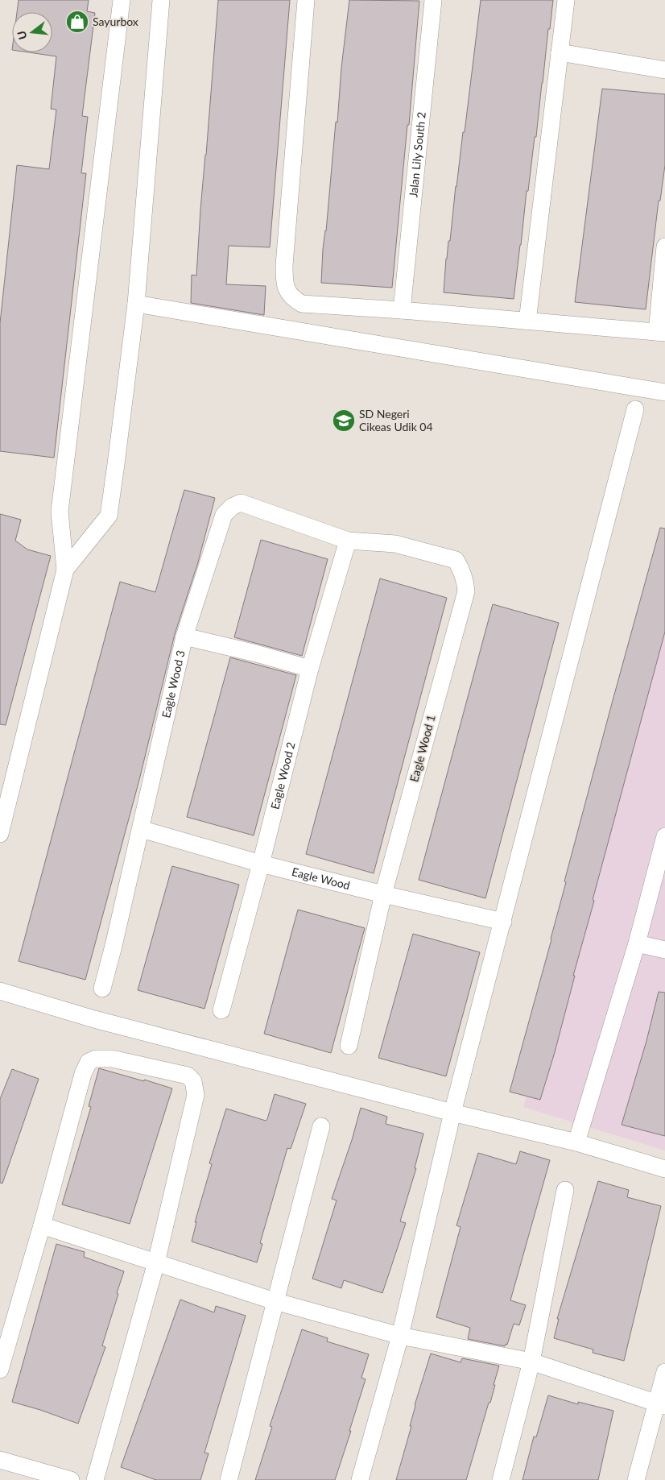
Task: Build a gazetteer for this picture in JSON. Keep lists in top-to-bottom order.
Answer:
{
  "streets": {
    "street": [
      "Jalan Lily South 2",
      "Eagle Wood 3",
      "Eagle Wood 1",
      "Eagle Wood 2",
      "Eagle Wood"
    ]
  },
  "crossings": [
    ["Eagle Wood 3", "Eagle Wood 1"],
    ["Eagle Wood 3", "Eagle Wood 2"],
    ["Eagle Wood 3", "Eagle Wood"],
    ["Eagle Wood 1", "Eagle Wood 2"],
    ["Eagle Wood 1", "Eagle Wood"],
    ["Eagle Wood 2", "Eagle Wood"]
  ],
  "places": {
    "shop": ["Sayurbox"],
    "school or university": ["SD Negeri Cikeas Udik 04"]
  },
  "north": "left"
}
